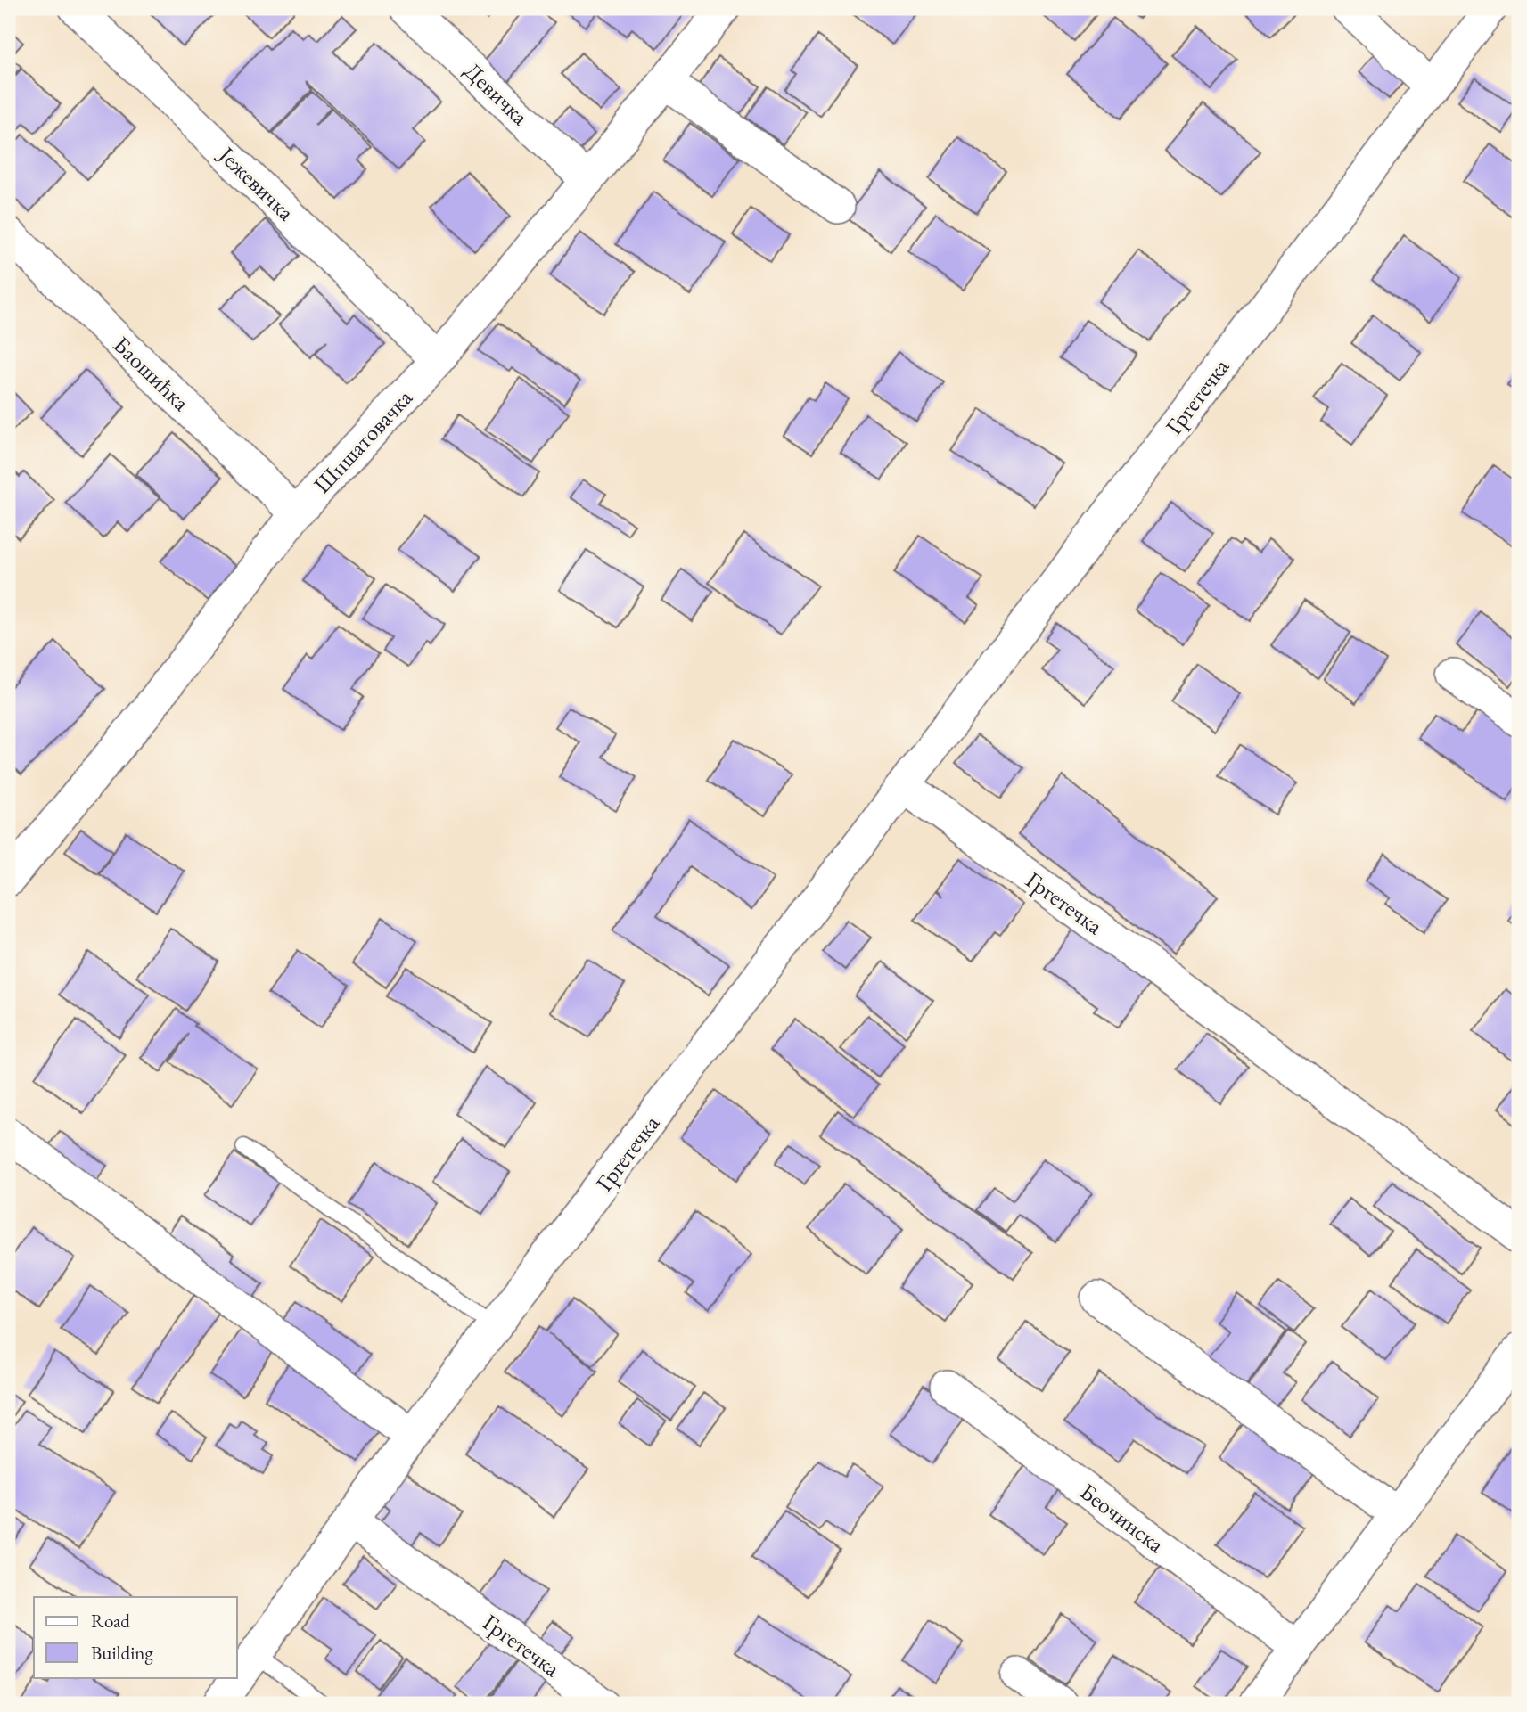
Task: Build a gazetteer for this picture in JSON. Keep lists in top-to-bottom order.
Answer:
{
  "streets": {
    "street": [
      "Девичка",
      "Јежевичка",
      "Баошићка",
      "Гргетечка",
      "Шишатовачка",
      "Беочинска"
    ]
  },
  "crossings": [
    ["Девичка", "Шишатовачка"],
    ["Јежевичка", "Шишатовачка"],
    ["Баошићка", "Шишатовачка"]
  ],
  "legend": ["Road", "Building"]
}
